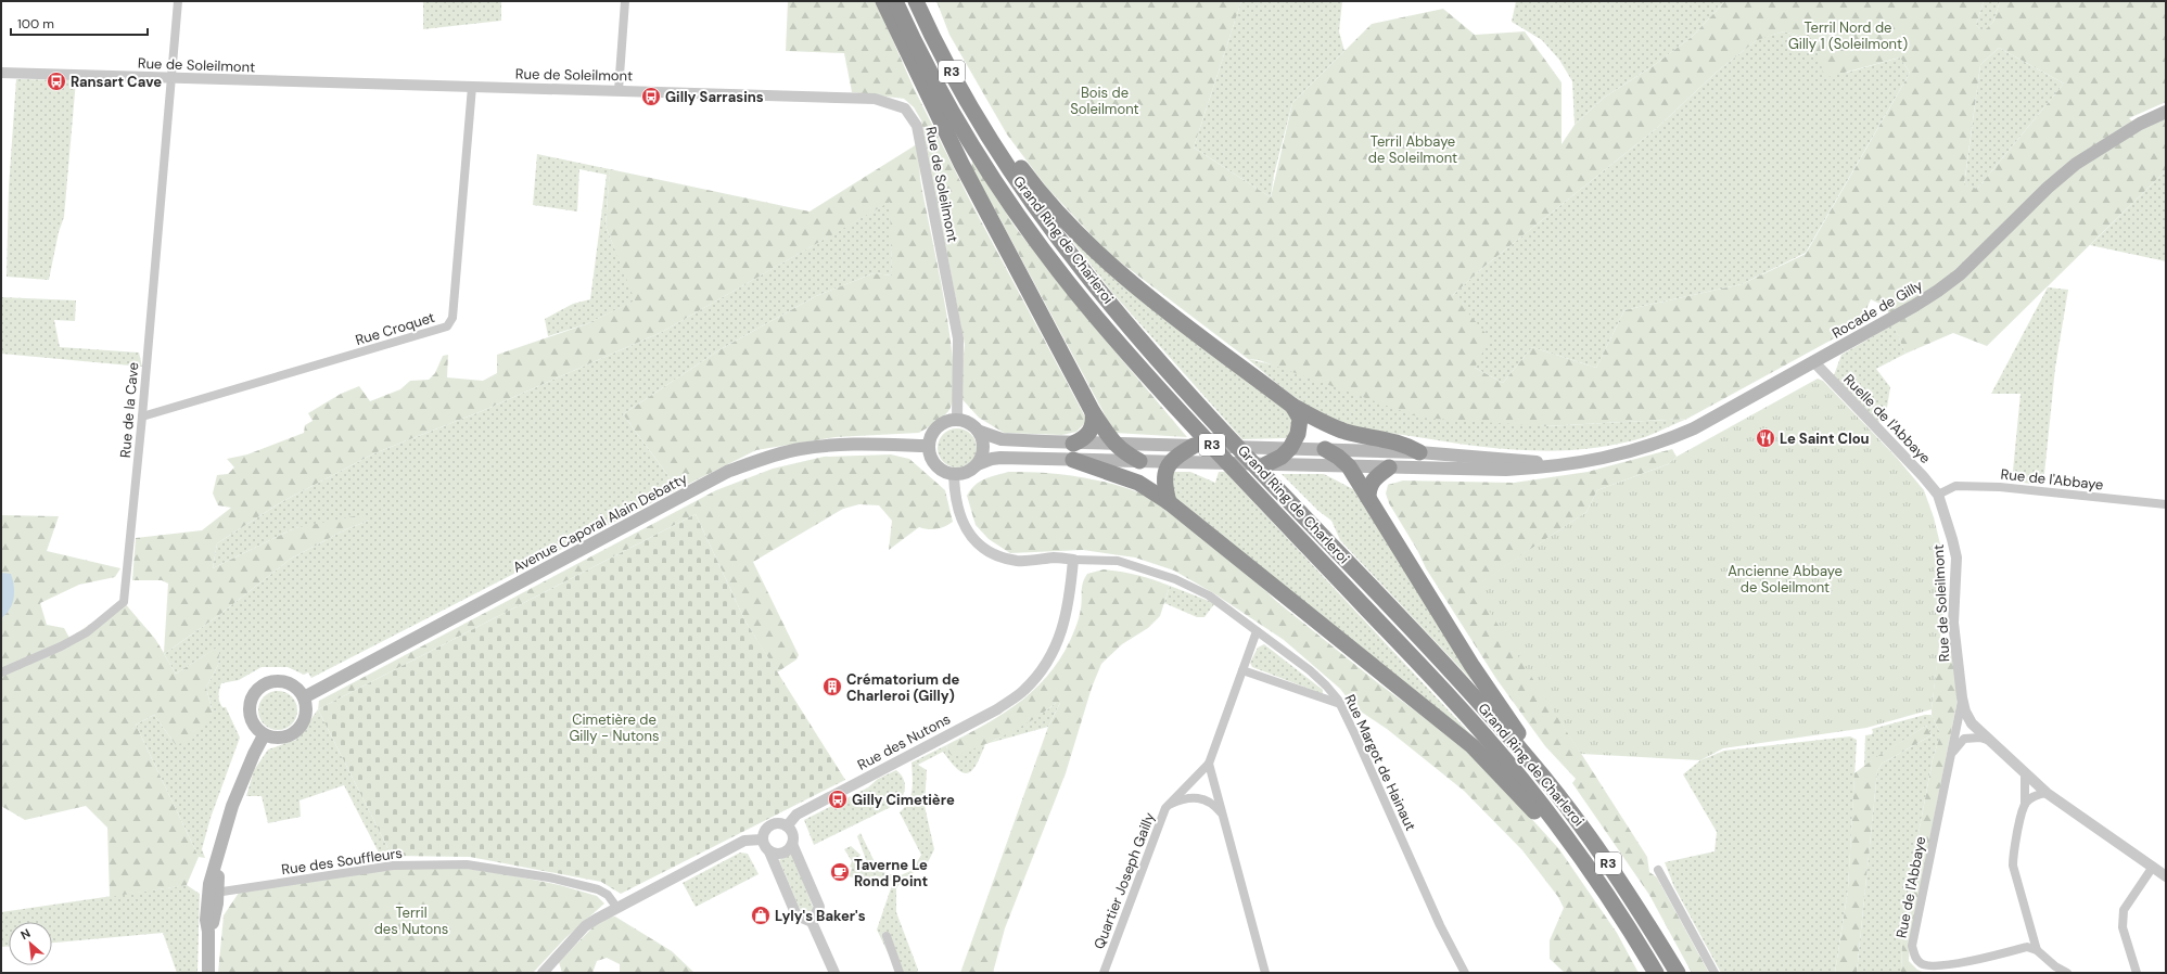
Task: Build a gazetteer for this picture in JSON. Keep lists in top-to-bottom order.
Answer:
{
  "streets": {
    "highway": ["R3", "Grand Ring de Charleroi"],
    "main road": ["Rocade de Gilly", "Avenue Caporal Alain Debatty"],
    "street": [
      "Rue de Soleilmont",
      "Rue Croquet",
      "Rue de la Cave",
      "Ruelle de l'Abbaye",
      "Rue de l'Abbaye",
      "Rue des Nutons",
      "Rue Margot de Hainaut",
      "Rue des Souffleurs",
      "Quartier Joseph Gailly"
    ]
  },
  "crossings": [
    ["Rue de Soleilmont", "Rue Croquet"],
    ["Rue de Soleilmont", "Rue de la Cave"],
    ["Rue de Soleilmont", "Ruelle de l'Abbaye"],
    ["Rue de Soleilmont", "Rue de l'Abbaye"],
    ["Rue de Soleilmont", "Avenue Caporal Alain Debatty"],
    ["Rocade de Gilly", "Ruelle de l'Abbaye"],
    ["Rue Croquet", "Rue de la Cave"],
    ["Ruelle de l'Abbaye", "Rue de l'Abbaye"],
    ["Rue des Nutons", "Rue Margot de Hainaut"],
    ["Rue Margot de Hainaut", "Quartier Joseph Gailly"]
  ],
  "parks": [
    "Terril Nord de Gilly 1 (Soleilmont)",
    "Bois de Soleilmont",
    "Terril Abbaye de Soleilmont",
    "Ancienne Abbaye de Soleilmont",
    "Cimetière de Gilly - Nutons",
    "Terril des Nutons"
  ],
  "places": {
    "bus stop": ["Ransart Cave", "Gilly Sarrasins", "Gilly Cimetière"],
    "restaurant": ["Le Saint Clou"],
    "building": ["Crématorium de Charleroi (Gilly)"],
    "cafe": ["Taverne Le Rond Point"],
    "shop": ["Lyly's Baker's"]
  },
  "scale_bar": "100 m",
  "north": "top left"
}
